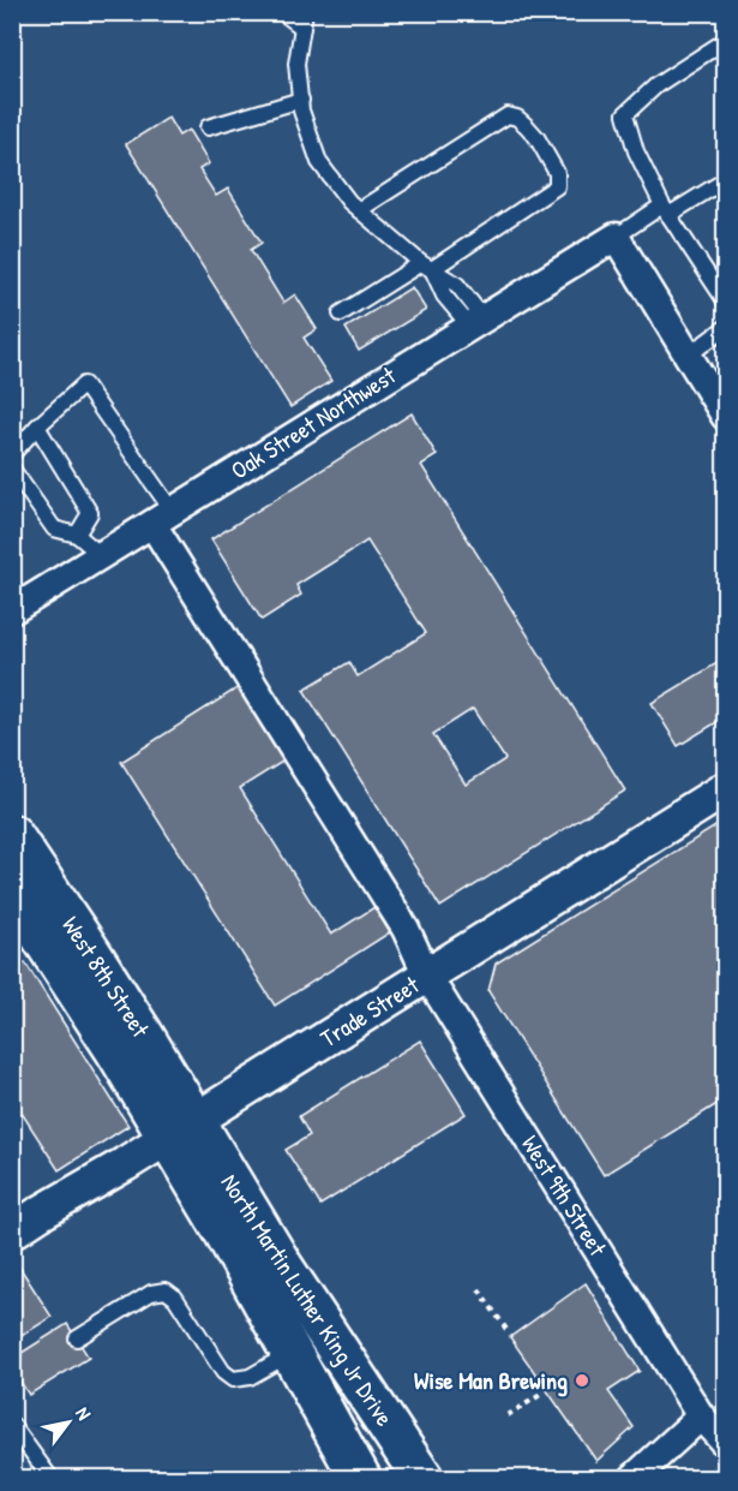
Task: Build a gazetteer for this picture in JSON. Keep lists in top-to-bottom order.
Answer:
{
  "streets": {
    "main road": ["West 8th Street", "North Martin Luther King Jr Drive"],
    "street": ["Oak Street Northwest", "Trade Street", "West 9th Street"]
  },
  "crossings": [
    ["Oak Street Northwest", "West 9th Street"],
    ["West 8th Street", "Trade Street"],
    ["West 8th Street", "North Martin Luther King Jr Drive"],
    ["Trade Street", "West 9th Street"],
    ["Trade Street", "North Martin Luther King Jr Drive"]
  ],
  "places": ["Wise Man Brewing"],
  "north": "top right"
}
